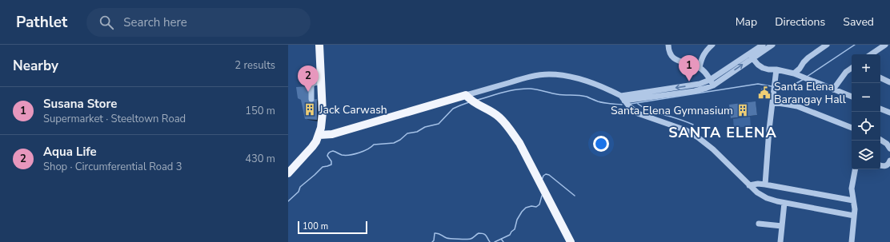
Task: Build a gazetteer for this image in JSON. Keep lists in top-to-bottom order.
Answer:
{
  "districts": ["SANTA ELENA"],
  "places": {
    "public building": ["Santa Elena Barangay Hall"],
    "building": ["Jack Carwash", "Santa Elena Gymnasium"]
  },
  "scale_bar": "100 m",
  "page": {
    "header": "Pathlet",
    "search": "Search here",
    "nav": ["Map", "Directions", "Saved"],
    "heading": ["Nearby", "2 results"],
    "map_buttons": ["+", "−"],
    "pins": ["1", "2"],
    "list": [
      {
        "mark": "1",
        "name": "Susana Store",
        "note": "Supermarket · Steeltown Road",
        "value": "150 m"
      },
      {
        "mark": "2",
        "name": "Aqua Life",
        "note": "Shop · Circumferential Road 3",
        "value": "430 m"
      }
    ],
    "scale": "100 m"
  }
}
